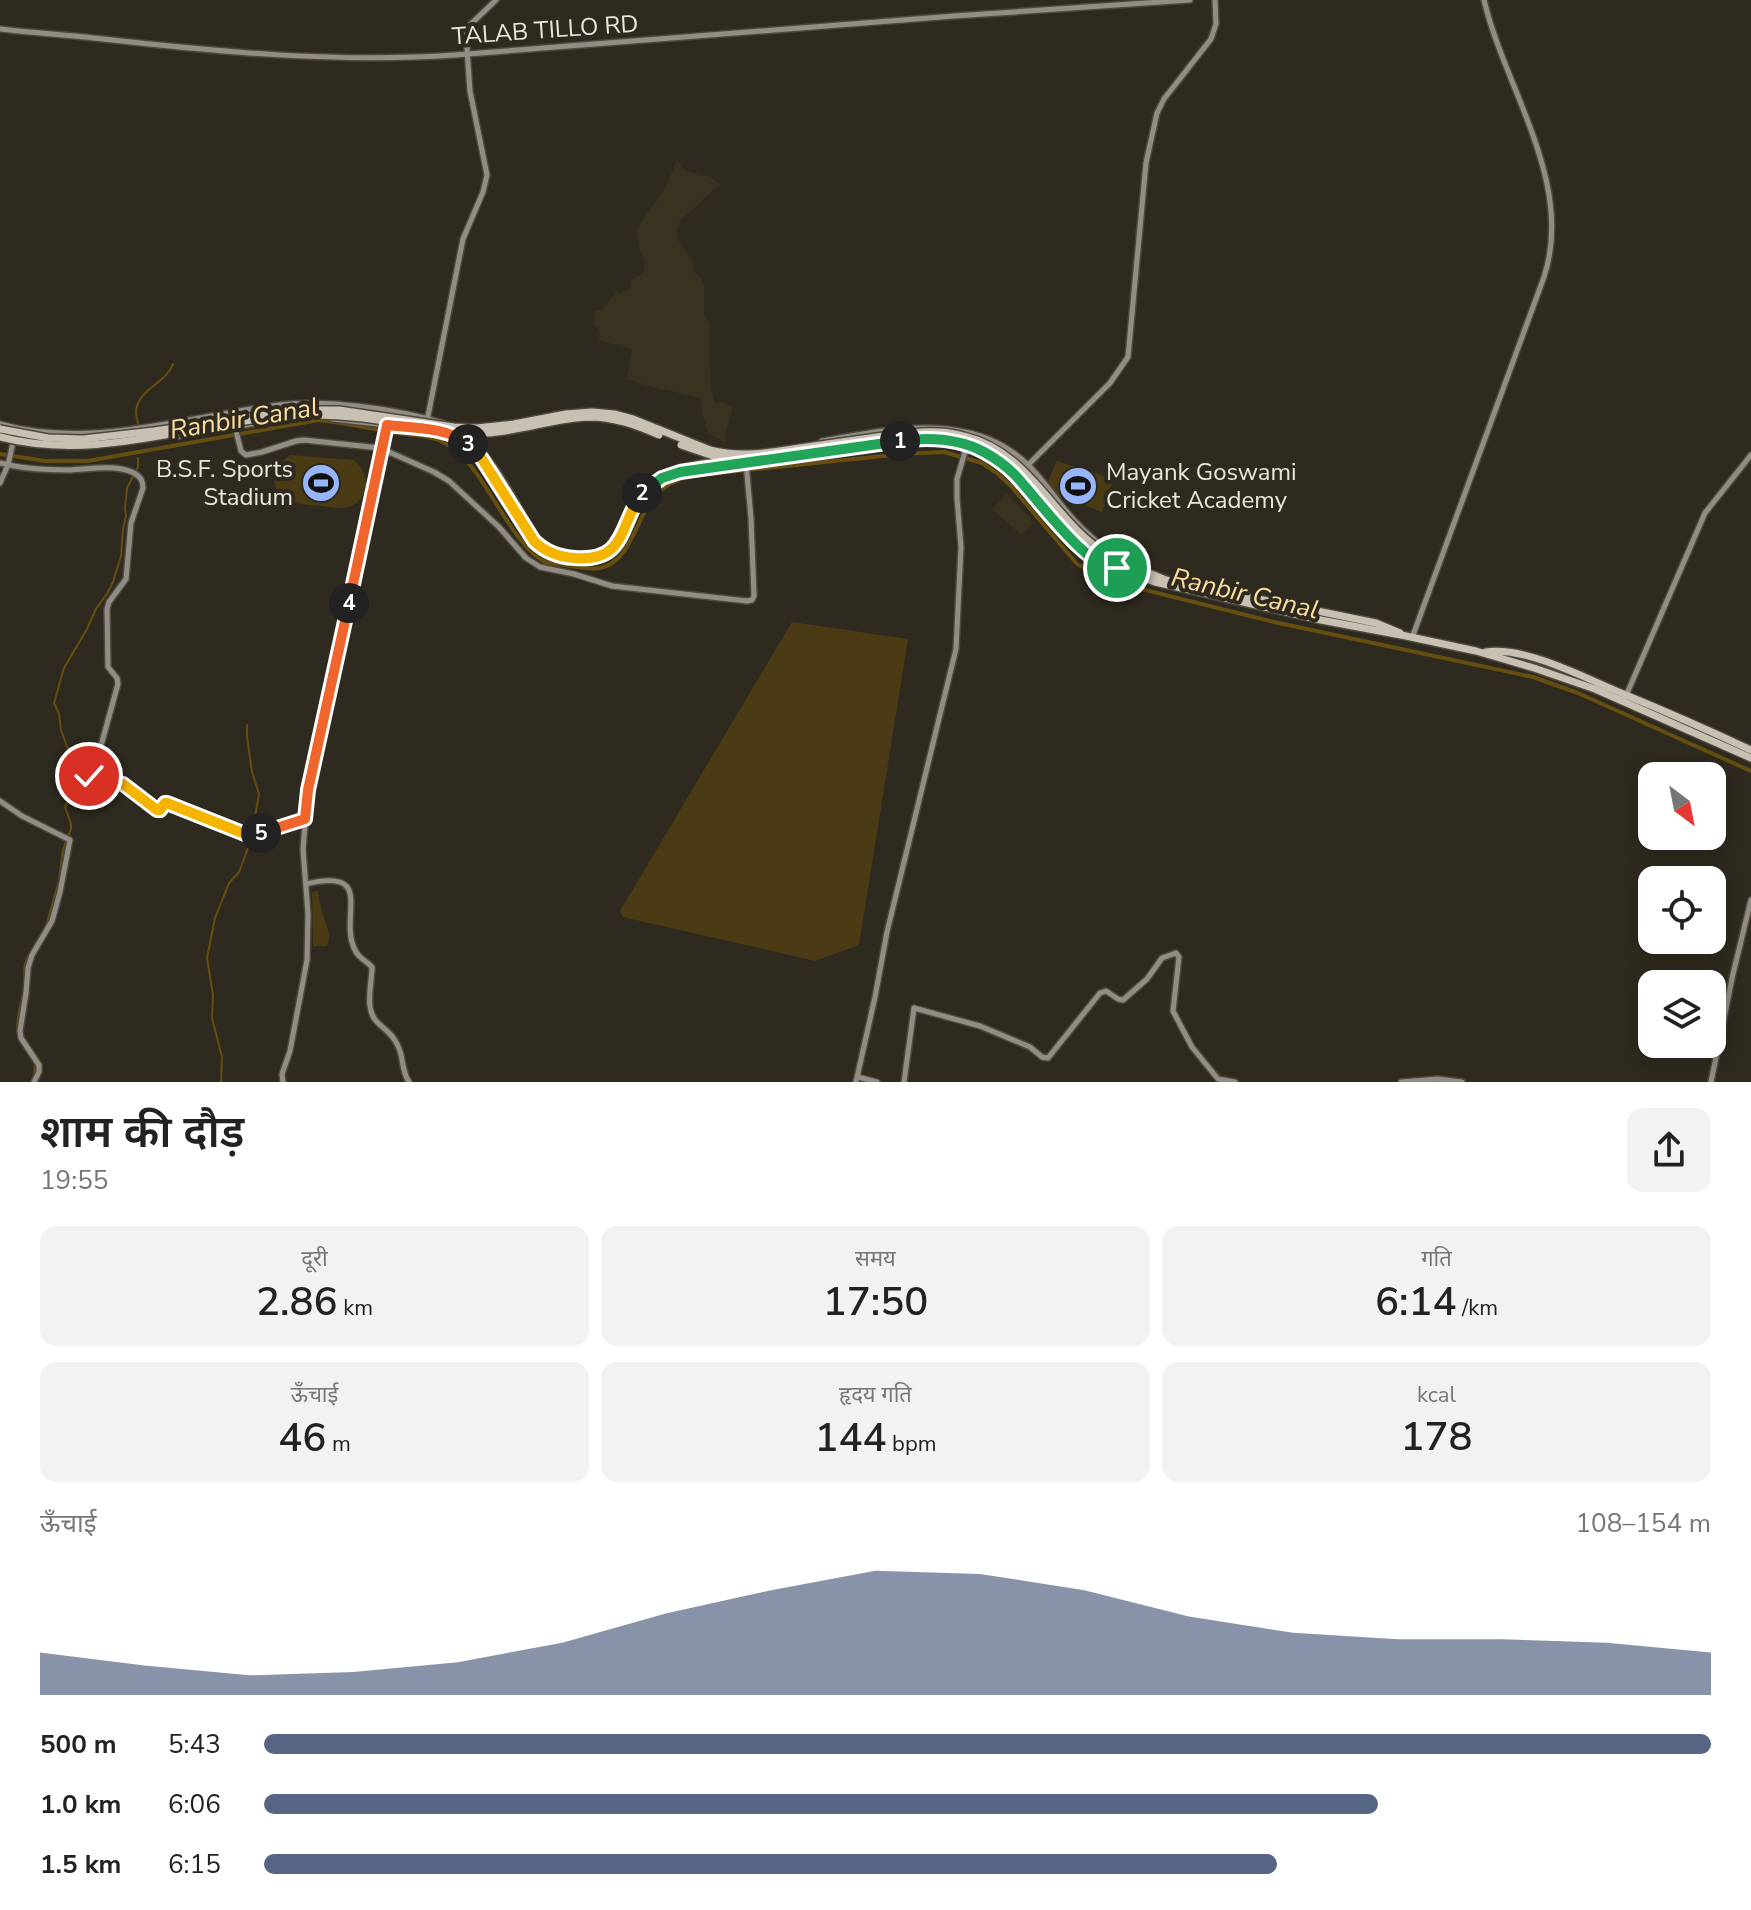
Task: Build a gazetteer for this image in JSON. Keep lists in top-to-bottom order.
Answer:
{
  "streets": {
    "street": ["TALAB TILLO RD"]
  },
  "water": ["Ranbir Canal"],
  "places": {
    "sports": ["B.S.F. Sports Stadium", "Mayank Goswami Cricket Academy"]
  },
  "north": "bottom right",
  "page": {
    "pins": [
      "1",
      "3",
      "2",
      "4",
      "5"
    ],
    "heading": ["शाम की दौड़", "19:55"],
    "stats": [
      ["दूरी", "2.86 km"],
      ["समय", "17:50"],
      ["गति", "6:14 /km"],
      ["ऊँचाई", "46 m"],
      ["हृदय गति", "144 bpm"],
      ["kcal", "178"]
    ],
    "chart": ["ऊँचाई", "108–154 m"],
    "list": [
      {
        "name": "500 m",
        "note": "5:43"
      },
      {
        "name": "1.0 km",
        "note": "6:06"
      },
      {
        "name": "1.5 km",
        "note": "6:15"
      }
    ]
  }
}
